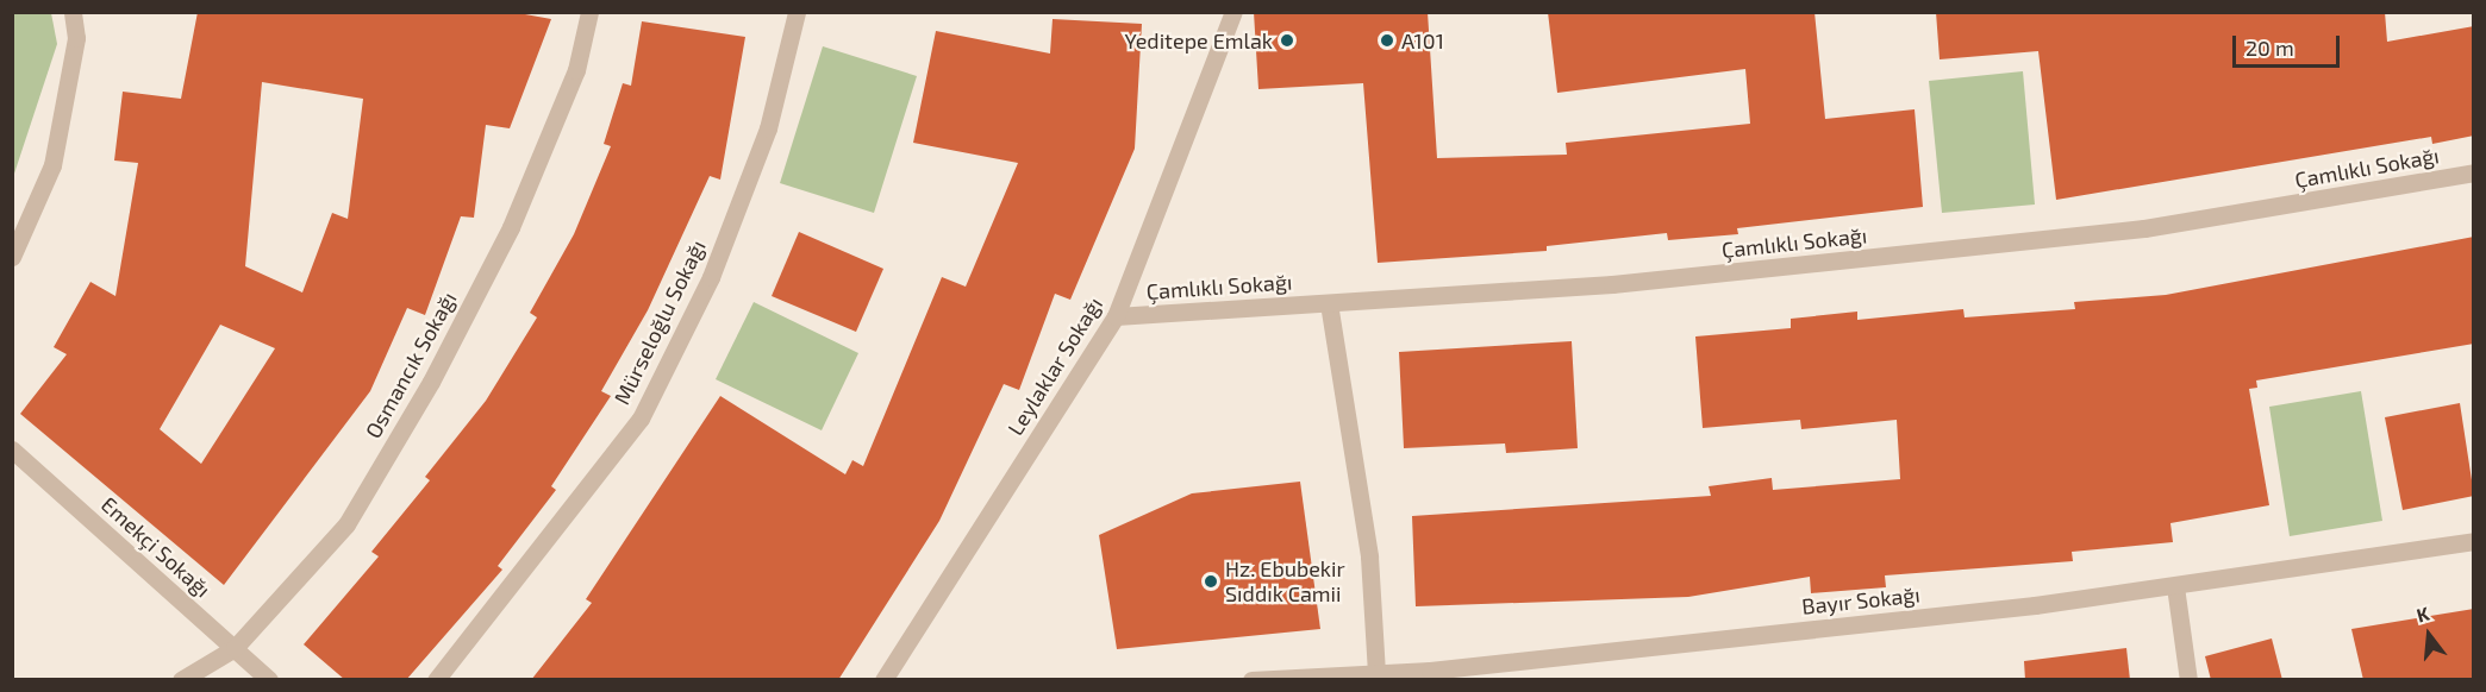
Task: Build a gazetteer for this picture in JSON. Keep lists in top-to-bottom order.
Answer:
{
  "streets": {
    "street": [
      "Çamlıklı Sokağı",
      "Mürseloğlu Sokağı",
      "Osmancık Sokağı",
      "Leylaklar Sokağı",
      "Emekçi Sokağı",
      "Bayır Sokağı"
    ]
  },
  "crossings": [
    ["Çamlıklı Sokağı", "Leylaklar Sokağı"],
    ["Osmancık Sokağı", "Emekçi Sokağı"]
  ],
  "places": ["Yeditepe Emlak", "A101", "Hz. Ebubekir Sıddık Camii"],
  "scale_bar": "20 m",
  "north": "top"
}
